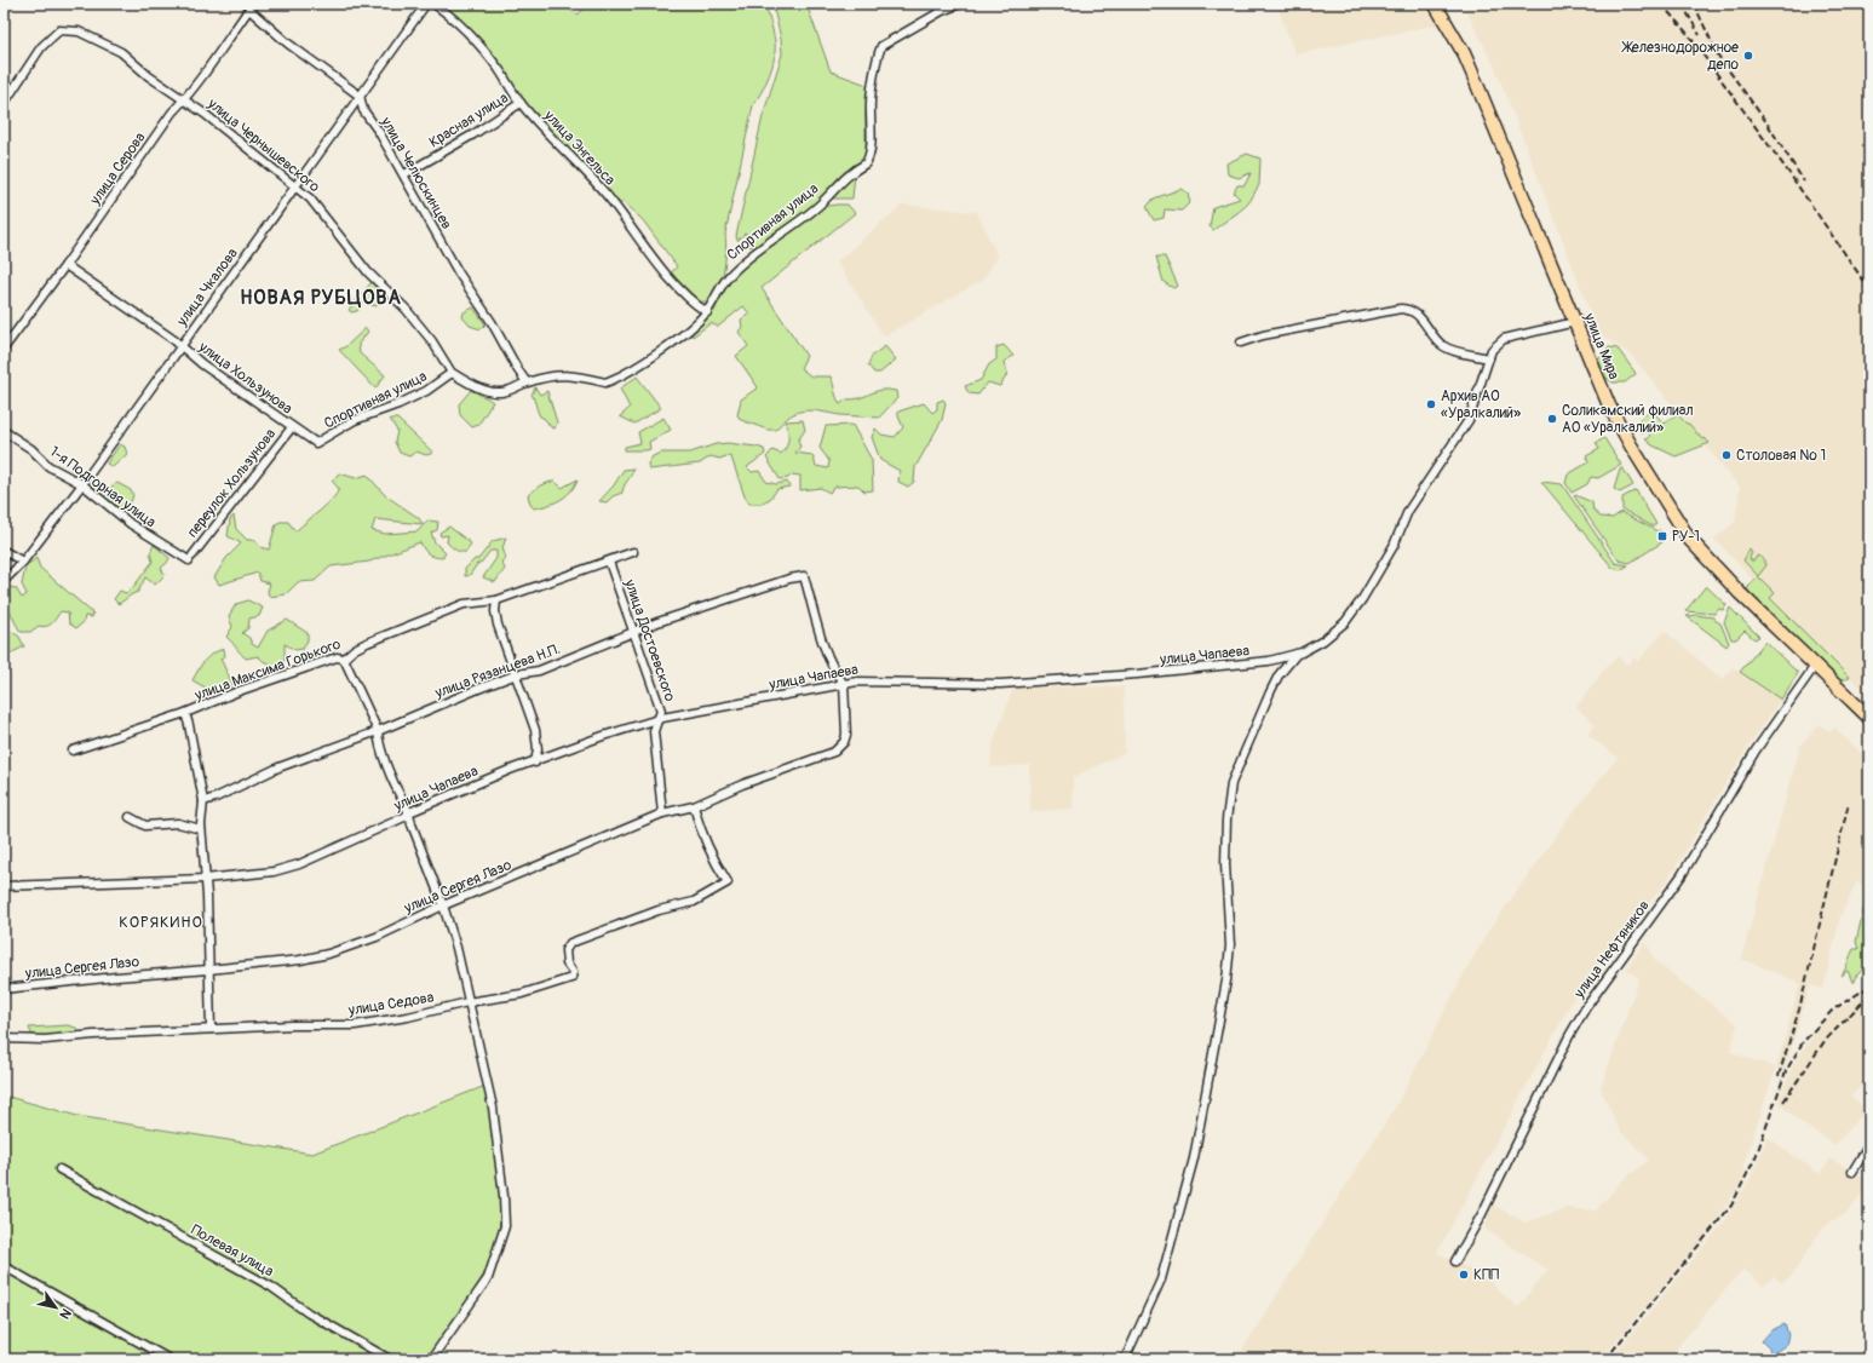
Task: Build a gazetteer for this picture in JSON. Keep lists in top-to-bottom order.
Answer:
{
  "streets": {
    "highway": ["улица Мира"],
    "street": [
      "Красная улица",
      "улица Чернышевского",
      "улица Энгельса",
      "улица Серова",
      "улица Челюскинцев",
      "Спортивная улица",
      "улица Чкалова",
      "улица Хользунова",
      "переулок Хользунова",
      "1-я Подгорная улица",
      "улица Достоевского",
      "улица Чапаева",
      "улица Максима Горького",
      "улица Рязанцева Н.П.",
      "улица Сергея Лазо",
      "улица Нефтяников",
      "улица Седова",
      "Полевая улица"
    ]
  },
  "crossings": [
    ["Красная улица", "улица Энгельса"],
    ["Красная улица", "улица Челюскинцев"],
    ["улица Чернышевского", "улица Серова"],
    ["улица Чернышевского", "Спортивная улица"],
    ["улица Чернышевского", "улица Чкалова"],
    ["улица Энгельса", "Спортивная улица"],
    ["улица Серова", "улица Хользунова"],
    ["улица Челюскинцев", "Спортивная улица"],
    ["улица Челюскинцев", "улица Чкалова"],
    ["Спортивная улица", "улица Хользунова"],
    ["улица Чкалова", "улица Хользунова"],
    ["улица Чкалова", "1-я Подгорная улица"],
    ["улица Мира", "улица Чапаева"],
    ["улица Мира", "улица Нефтяников"],
    ["улица Хользунова", "переулок Хользунова"],
    ["переулок Хользунова", "1-я Подгорная улица"],
    ["улица Достоевского", "улица Чапаева"],
    ["улица Достоевского", "улица Максима Горького"],
    ["улица Достоевского", "улица Рязанцева Н.П."],
    ["улица Достоевского", "улица Сергея Лазо"],
    ["улица Чапаева", "улица Рязанцева Н.П."],
    ["улица Чапаева", "улица Сергея Лазо"],
    ["улица Рязанцева Н.П.", "улица Сергея Лазо"],
    ["улица Сергея Лазо", "улица Седова"]
  ],
  "districts": ["НОВАЯ РУБЦОВА", "КОРЯКИНО"],
  "places": {
    "other": [
      "Железнодорожное депо",
      "Архив АО «Уралкалий»",
      "Соликамский филиал АО «Уралкалий»",
      "Столовая № 1",
      "КПП"
    ],
    "transit": ["РУ-1"]
  },
  "north": "bottom right"
}
